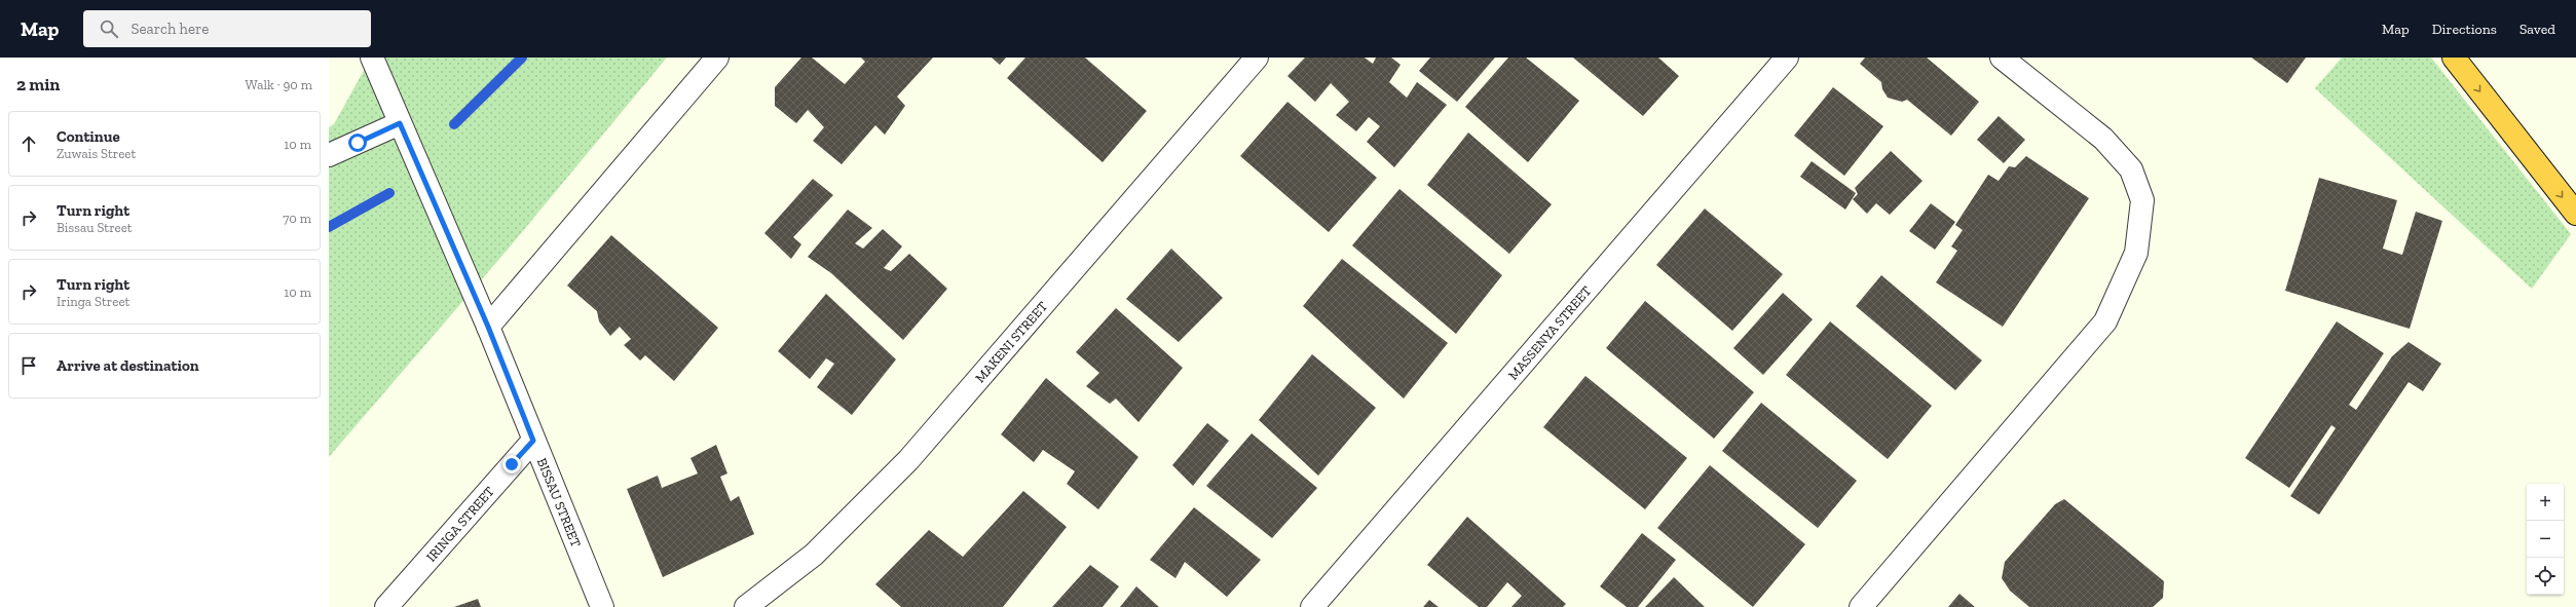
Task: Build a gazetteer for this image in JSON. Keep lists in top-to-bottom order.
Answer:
{
  "streets": {
    "street": [
      "MASSENYA STREET",
      "MAKENI STREET",
      "BISSAU STREET",
      "IRINGA STREET"
    ]
  },
  "crossings": [
    ["BISSAU STREET", "IRINGA STREET"]
  ],
  "page": {
    "header": "Map",
    "search": "Search here",
    "nav": ["Map", "Directions", "Saved"],
    "heading": ["2 min", "Walk · 90 m"],
    "list": [
      ["Continue", "Zuwais Street", "10 m"],
      ["Turn right", "Bissau Street", "70 m"],
      ["Turn right", "Iringa Street", "10 m"],
      "Arrive at destination"
    ],
    "map_buttons": ["+", "−"]
  }
}
